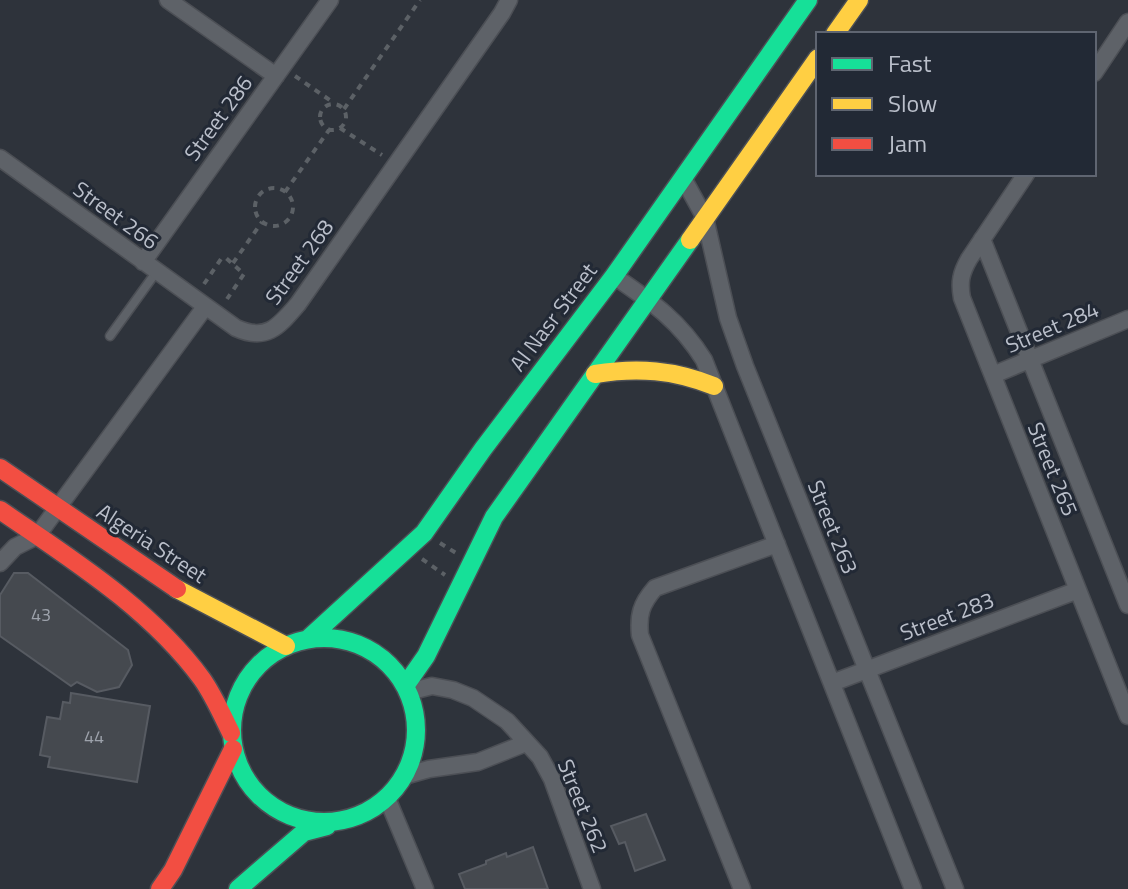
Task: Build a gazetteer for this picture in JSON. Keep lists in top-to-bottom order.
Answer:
{
  "streets": {
    "street": [
      "Street 286",
      "Street 266",
      "Street 268",
      "Al Nasr Street",
      "Street 284",
      "Street 265",
      "Street 263",
      "Algeria Street",
      "Street 283",
      "Street 262"
    ]
  },
  "crossings": [
    ["Street 286", "Street 266"],
    ["Street 266", "Street 268"],
    ["Al Nasr Street", "Street 263"],
    ["Al Nasr Street", "Algeria Street"],
    ["Al Nasr Street", "Street 262"],
    ["Street 284", "Street 265"],
    ["Street 265", "Street 283"],
    ["Street 263", "Street 283"],
    ["Algeria Street", "Street 262"]
  ],
  "house_numbers": ["43", "44"],
  "legend": ["Fast", "Slow", "Jam"]
}
